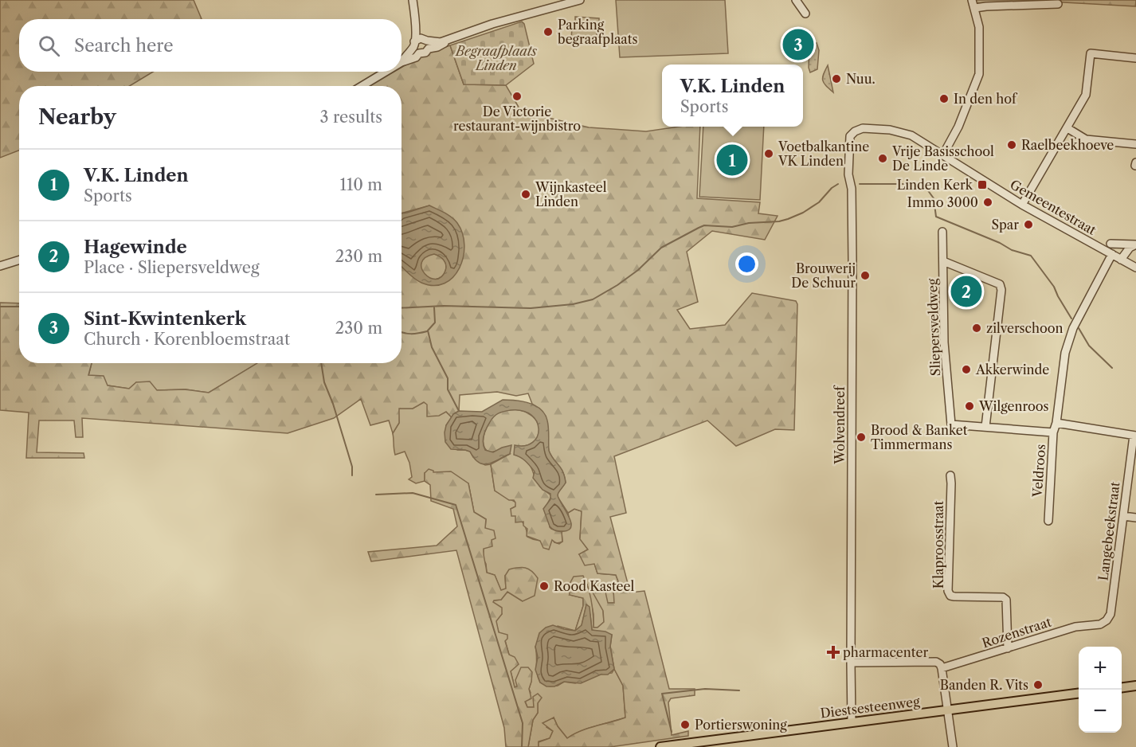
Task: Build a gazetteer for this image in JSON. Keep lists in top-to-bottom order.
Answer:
{
  "streets": {
    "main road": ["Diestsesteenweg"],
    "street": [
      "Gemeentestraat",
      "Sliepersveldweg",
      "Wolvendreef",
      "Veldroos",
      "Langebeekstraat",
      "Klaproosstraat",
      "Rozenstraat"
    ]
  },
  "crossings": [
    ["Gemeentestraat", "Wolvendreef"],
    ["Gemeentestraat", "Veldroos"],
    ["Wolvendreef", "Diestsesteenweg"],
    ["Langebeekstraat", "Rozenstraat"],
    ["Klaproosstraat", "Rozenstraat"]
  ],
  "parks": ["Begraafplaats Linden"],
  "places": {
    "other": [
      "Parking begraafplaats",
      "Nuu.",
      "De Victorie restaurant-wijnbistro",
      "In den hof",
      "Raelbeekhoeve",
      "Voetbalkantine VK Linden",
      "Vrije Basisschool De Linde",
      "Wijnkasteel Linden",
      "Immo 3000",
      "Spar",
      "Brouwerij De Schuur",
      "zilverschoon",
      "Akkerwinde",
      "Wilgenroos",
      "Brood & Banket Timmermans",
      "Rood Kasteel",
      "Banden R. Vits",
      "Portierswoning"
    ],
    "transit": ["Linden Kerk"],
    "health": ["pharmacenter"]
  },
  "page": {
    "search": "Search here",
    "pins": ["3", "1", "2"],
    "popup": ["V.K. Linden", "Sports"],
    "heading": ["Nearby", "3 results"],
    "list": [
      {
        "mark": "1",
        "name": "V.K. Linden",
        "note": "Sports",
        "value": "110 m"
      },
      {
        "mark": "2",
        "name": "Hagewinde",
        "note": "Place · Sliepersveldweg",
        "value": "230 m"
      },
      {
        "mark": "3",
        "name": "Sint-Kwintenkerk",
        "note": "Church · Korenbloemstraat",
        "value": "230 m"
      }
    ],
    "map_buttons": ["+", "−"]
  }
}
